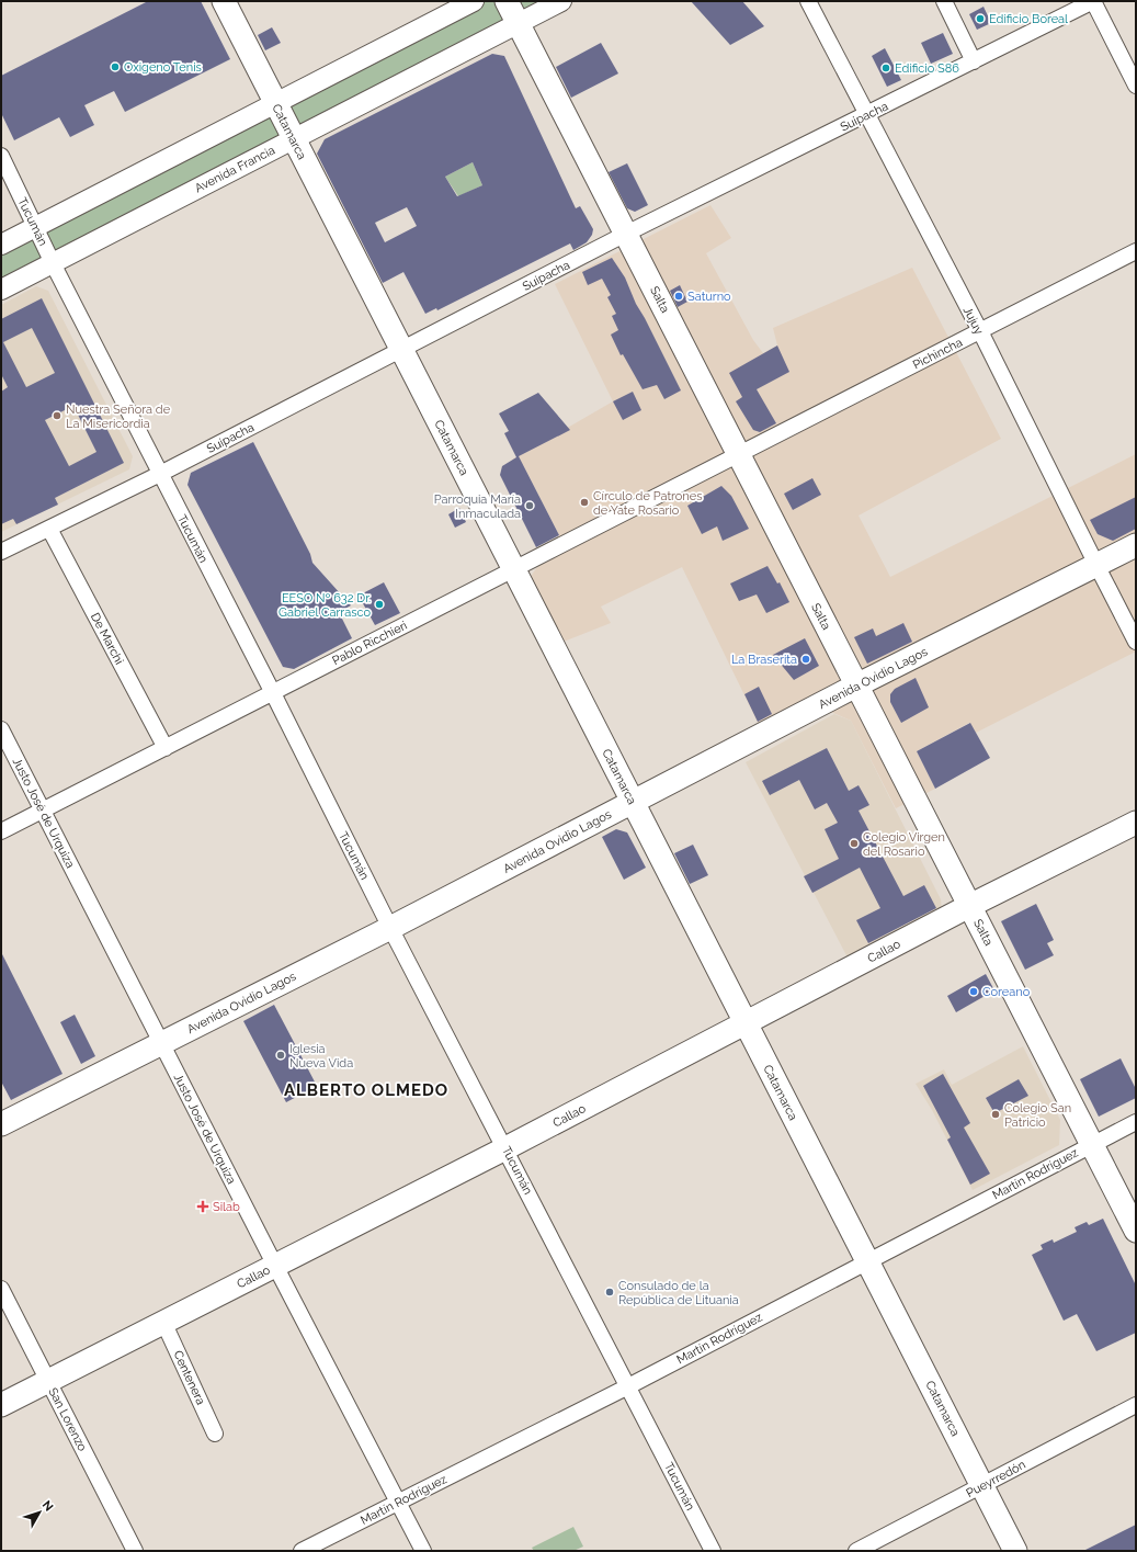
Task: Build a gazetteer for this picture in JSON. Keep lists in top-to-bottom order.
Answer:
{
  "streets": {
    "main road": [
      "Catamarca",
      "Salta",
      "Avenida Ovidio Lagos",
      "Callao"
    ],
    "street": [
      "Suipacha",
      "Avenida Francia",
      "Tucumán",
      "Jujuy",
      "Pichincha",
      "De Marchi",
      "Pablo Ricchieri",
      "Justo José de Urquiza",
      "Martín Rodríguez",
      "Centenera",
      "San Lorenzo",
      "Pueyrredón"
    ]
  },
  "crossings": [
    ["Suipacha", "Catamarca"],
    ["Suipacha", "Tucumán"],
    ["Suipacha", "Salta"],
    ["Suipacha", "Jujuy"],
    ["Suipacha", "De Marchi"],
    ["Catamarca", "Avenida Francia"],
    ["Catamarca", "Pablo Ricchieri"],
    ["Catamarca", "Avenida Ovidio Lagos"],
    ["Catamarca", "Callao"],
    ["Catamarca", "Martín Rodríguez"],
    ["Catamarca", "Pueyrredón"],
    ["Avenida Francia", "Tucumán"],
    ["Avenida Francia", "Salta"],
    ["Tucumán", "Pablo Ricchieri"],
    ["Tucumán", "Avenida Ovidio Lagos"],
    ["Tucumán", "Callao"],
    ["Tucumán", "Martín Rodríguez"],
    ["Salta", "Pichincha"],
    ["Salta", "Pablo Ricchieri"],
    ["Salta", "Avenida Ovidio Lagos"],
    ["Salta", "Callao"],
    ["Salta", "Martín Rodríguez"],
    ["Jujuy", "Pichincha"],
    ["Jujuy", "Avenida Ovidio Lagos"],
    ["Pichincha", "Pablo Ricchieri"],
    ["De Marchi", "Pablo Ricchieri"],
    ["Pablo Ricchieri", "Justo José de Urquiza"],
    ["Avenida Ovidio Lagos", "Justo José de Urquiza"],
    ["Justo José de Urquiza", "Callao"],
    ["Justo José de Urquiza", "Martín Rodríguez"],
    ["Callao", "Centenera"],
    ["Callao", "San Lorenzo"]
  ],
  "districts": ["ALBERTO OLMEDO"],
  "places": {
    "other": [
      "Edificio Boreal",
      "Oxigeno Tenis",
      "Edificio S86",
      "Saturno",
      "Nuestra Señora de La Misericordia",
      "Círculo de Patrones de Yate Rosario",
      "Parroquia María Inmaculada",
      "EESO Nº 632 Dr. Gabriel Carrasco",
      "La Braserita",
      "Colegio Virgen del Rosario",
      "Coreano",
      "Iglesia Nueva Vida",
      "Colegio San Patricio",
      "Consulado de la República de Lituania"
    ],
    "health": ["Silab"]
  },
  "north": "top right"
}
